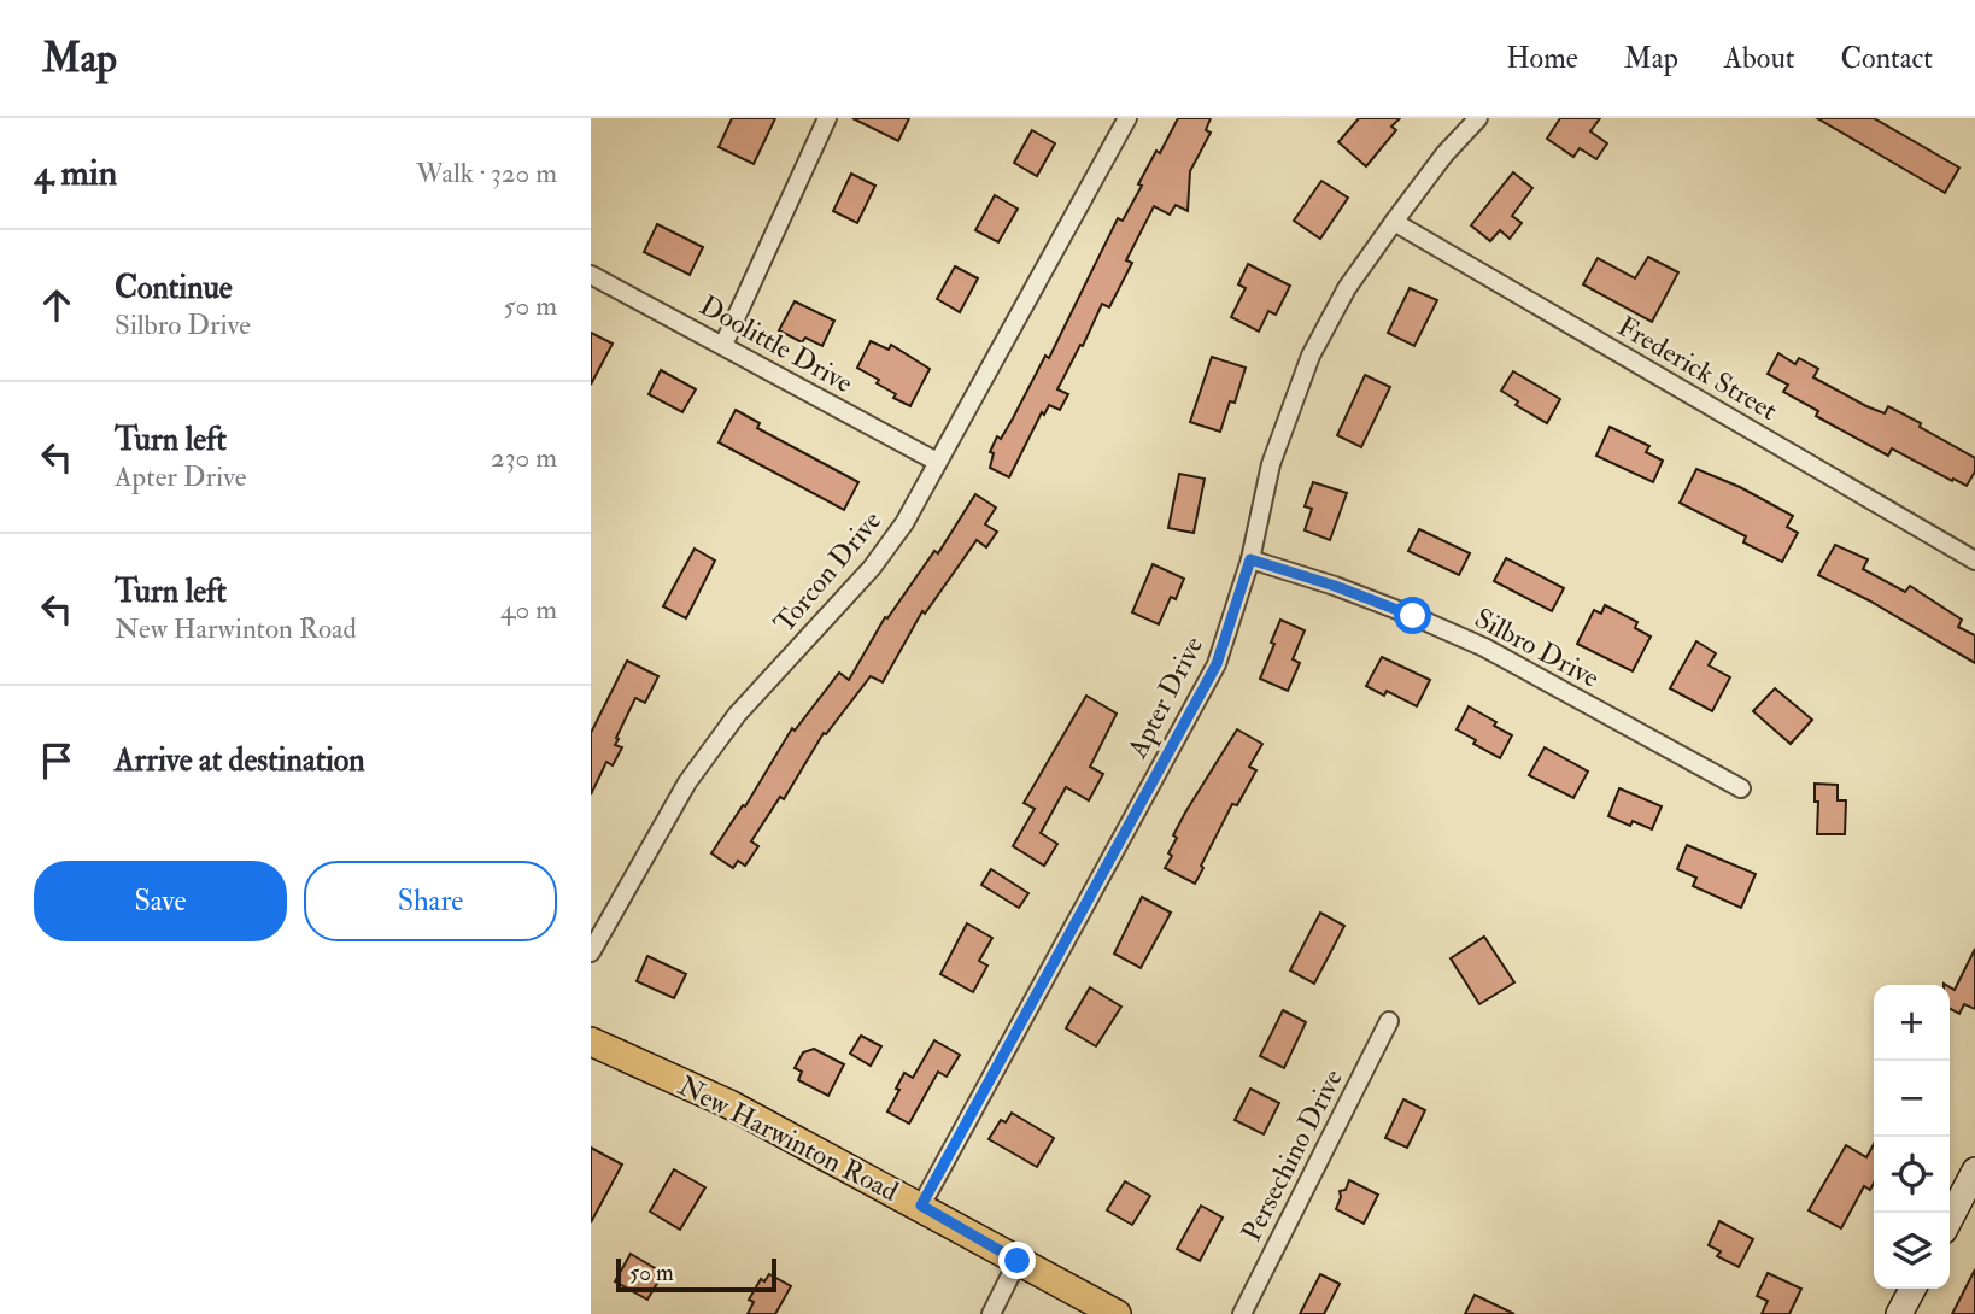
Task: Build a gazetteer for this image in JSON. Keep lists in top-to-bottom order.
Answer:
{
  "streets": {
    "main road": ["New Harwinton Road"],
    "street": [
      "Doolittle Drive",
      "Frederick Street",
      "Torcon Drive",
      "Silbro Drive",
      "Apter Drive",
      "Persechino Drive"
    ]
  },
  "crossings": [
    ["Doolittle Drive", "Torcon Drive"],
    ["Frederick Street", "Apter Drive"],
    ["Silbro Drive", "Apter Drive"],
    ["Apter Drive", "New Harwinton Road"]
  ],
  "scale_bar": "50 m",
  "page": {
    "header": "Map",
    "nav": [
      "Home",
      "Map",
      "About",
      "Contact"
    ],
    "heading": ["4 min", "Walk · 320 m"],
    "list": [
      ["Continue", "Silbro Drive", "50 m"],
      ["Turn left", "Apter Drive", "230 m"],
      ["Turn left", "New Harwinton Road", "40 m"],
      "Arrive at destination"
    ],
    "buttons": ["Save", "Share"],
    "map_buttons": ["+", "−"],
    "scale": "50 m"
  }
}
